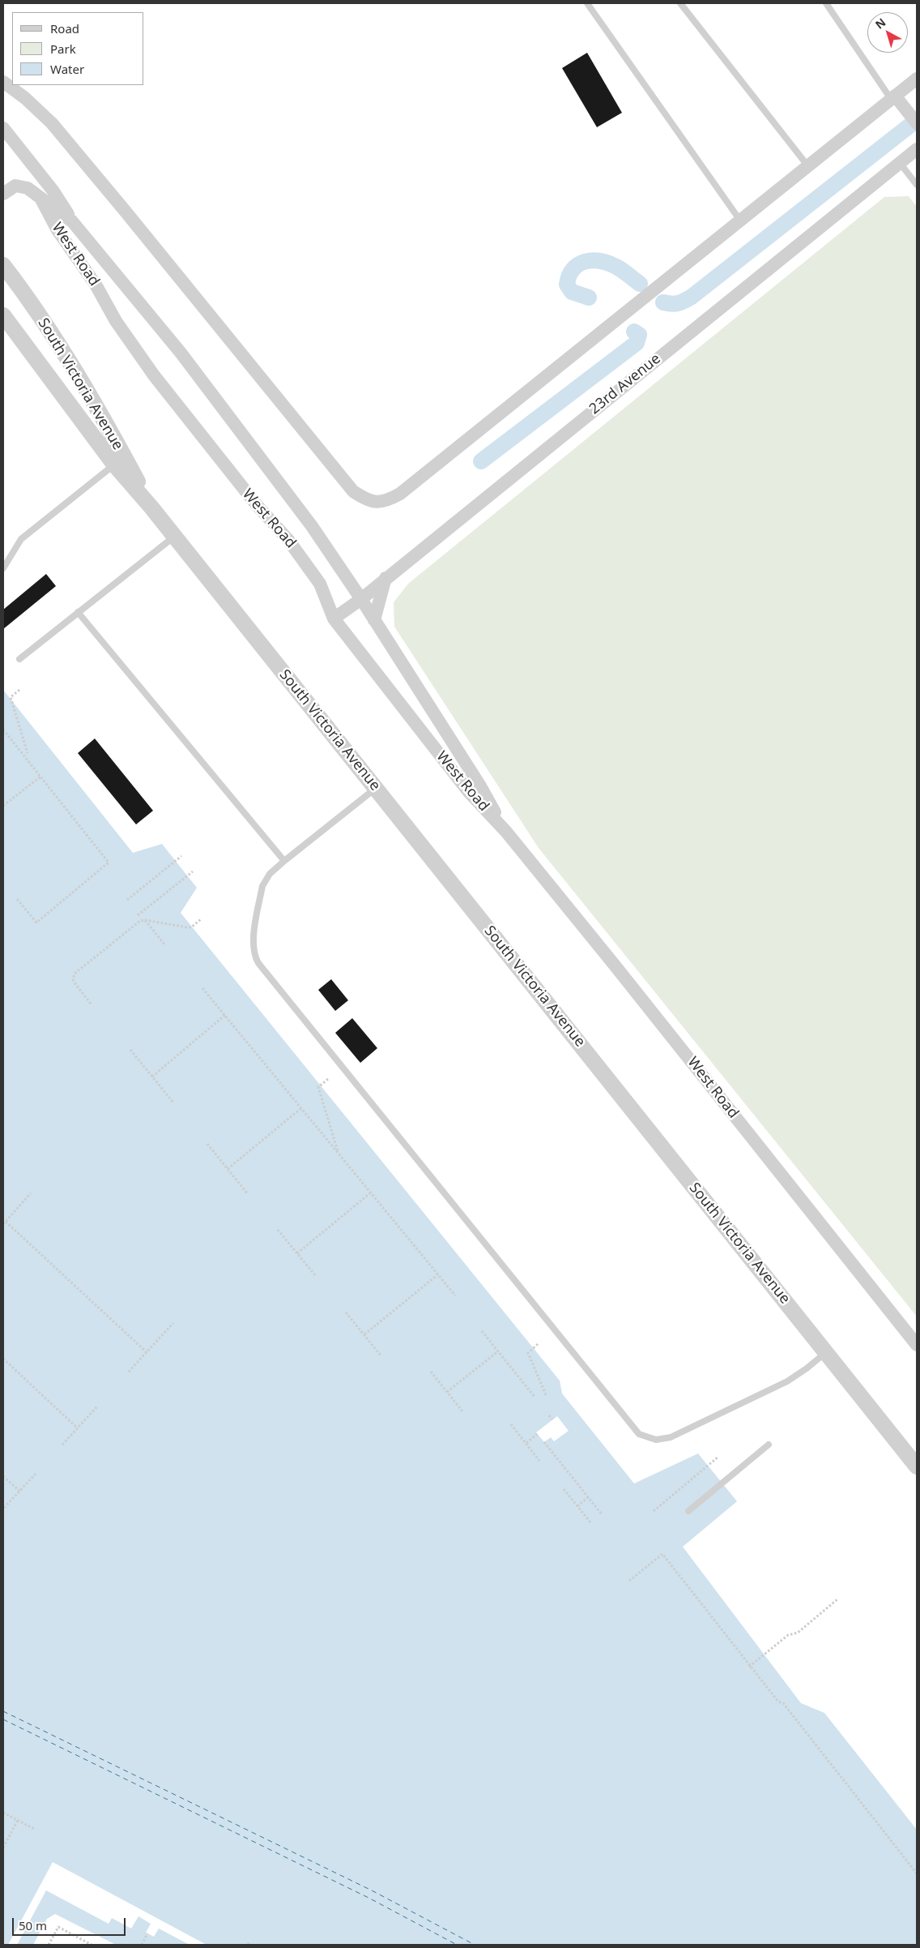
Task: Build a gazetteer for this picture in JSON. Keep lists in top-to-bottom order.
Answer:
{
  "streets": {
    "street": ["West Road", "South Victoria Avenue", "23rd Avenue"]
  },
  "crossings": [
    ["West Road", "23rd Avenue"]
  ],
  "legend": ["Road", "Park", "Water"],
  "scale_bar": "50 m",
  "north": "top left"
}
